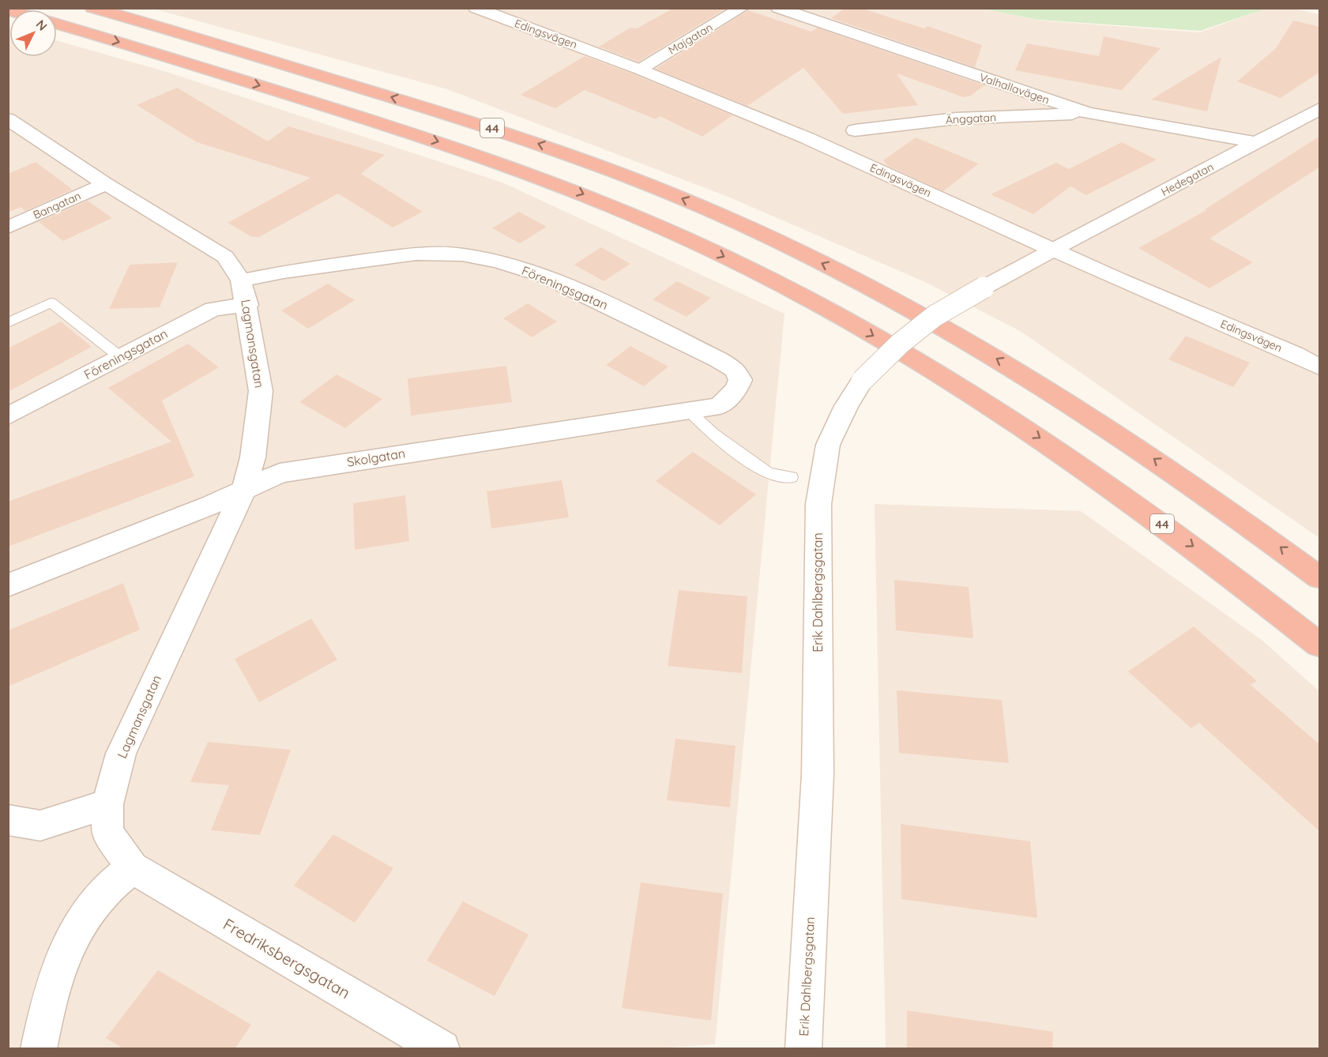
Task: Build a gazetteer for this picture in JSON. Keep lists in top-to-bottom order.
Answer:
{
  "streets": {
    "highway": ["44"],
    "street": [
      "Edingsvägen",
      "Majgatan",
      "Valhallavägen",
      "Änggatan",
      "Hedegatan",
      "Bangatan",
      "Föreningsgatan",
      "Lagmansgatan",
      "Skolgatan",
      "Erik Dahlbergsgatan",
      "Fredriksbergsgatan"
    ]
  },
  "crossings": [
    ["Edingsvägen", "Majgatan"],
    ["Edingsvägen", "Hedegatan"],
    ["Edingsvägen", "Erik Dahlbergsgatan"],
    ["Valhallavägen", "Änggatan"],
    ["Valhallavägen", "Hedegatan"],
    ["Hedegatan", "Erik Dahlbergsgatan"],
    ["Bangatan", "Lagmansgatan"],
    ["Föreningsgatan", "Lagmansgatan"],
    ["Föreningsgatan", "Skolgatan"],
    ["Lagmansgatan", "Skolgatan"],
    ["Lagmansgatan", "Fredriksbergsgatan"]
  ],
  "north": "top right"
}
